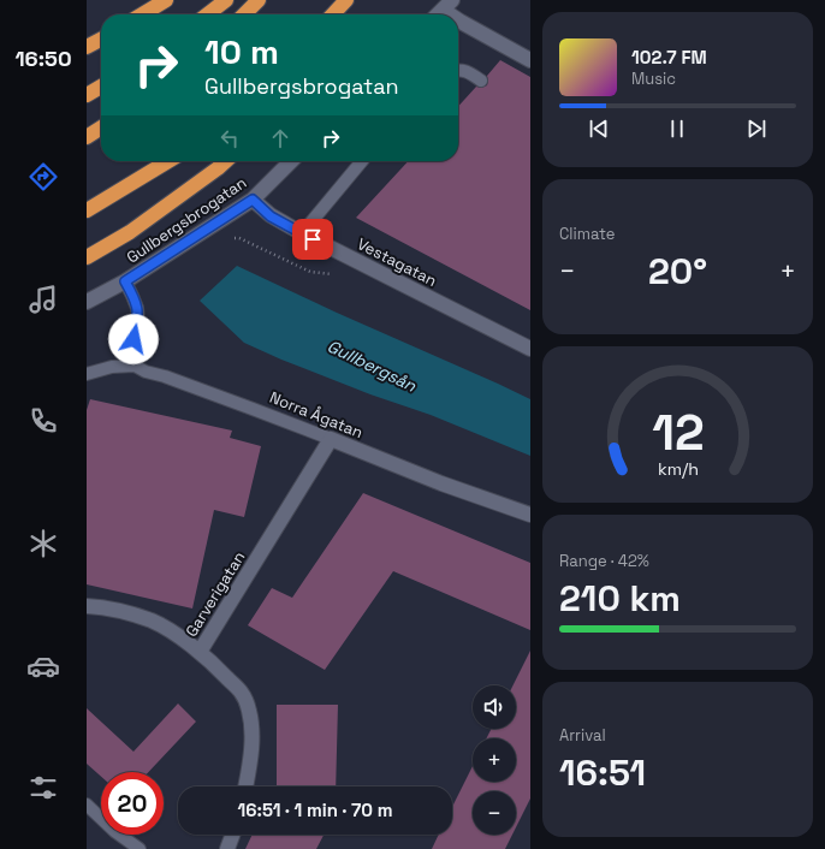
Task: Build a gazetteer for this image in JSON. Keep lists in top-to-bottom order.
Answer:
{
  "streets": {
    "street": [
      "Gullbergsbrogatan",
      "Vestagatan",
      "Norra Ågatan",
      "Garverigatan"
    ]
  },
  "crossings": [
    ["Gullbergsbrogatan", "Vestagatan"],
    ["Norra Ågatan", "Garverigatan"]
  ],
  "water": ["Gullbergsån"],
  "page": {
    "tabs": "16:50",
    "turn": ["10 m", "Gullbergsbrogatan"],
    "song": ["102.7 FM", "Music"],
    "tile": [
      "Climate",
      ["Range · 42%", "210 km"],
      ["Arrival", "16:51"]
    ],
    "heat": ["−", "20°", "+"],
    "map_buttons": ["+", "−"],
    "limit": "20",
    "trip": "16:51 · 1 min · 70 m",
    "gauge": ["12", "km/h"]
  }
}
